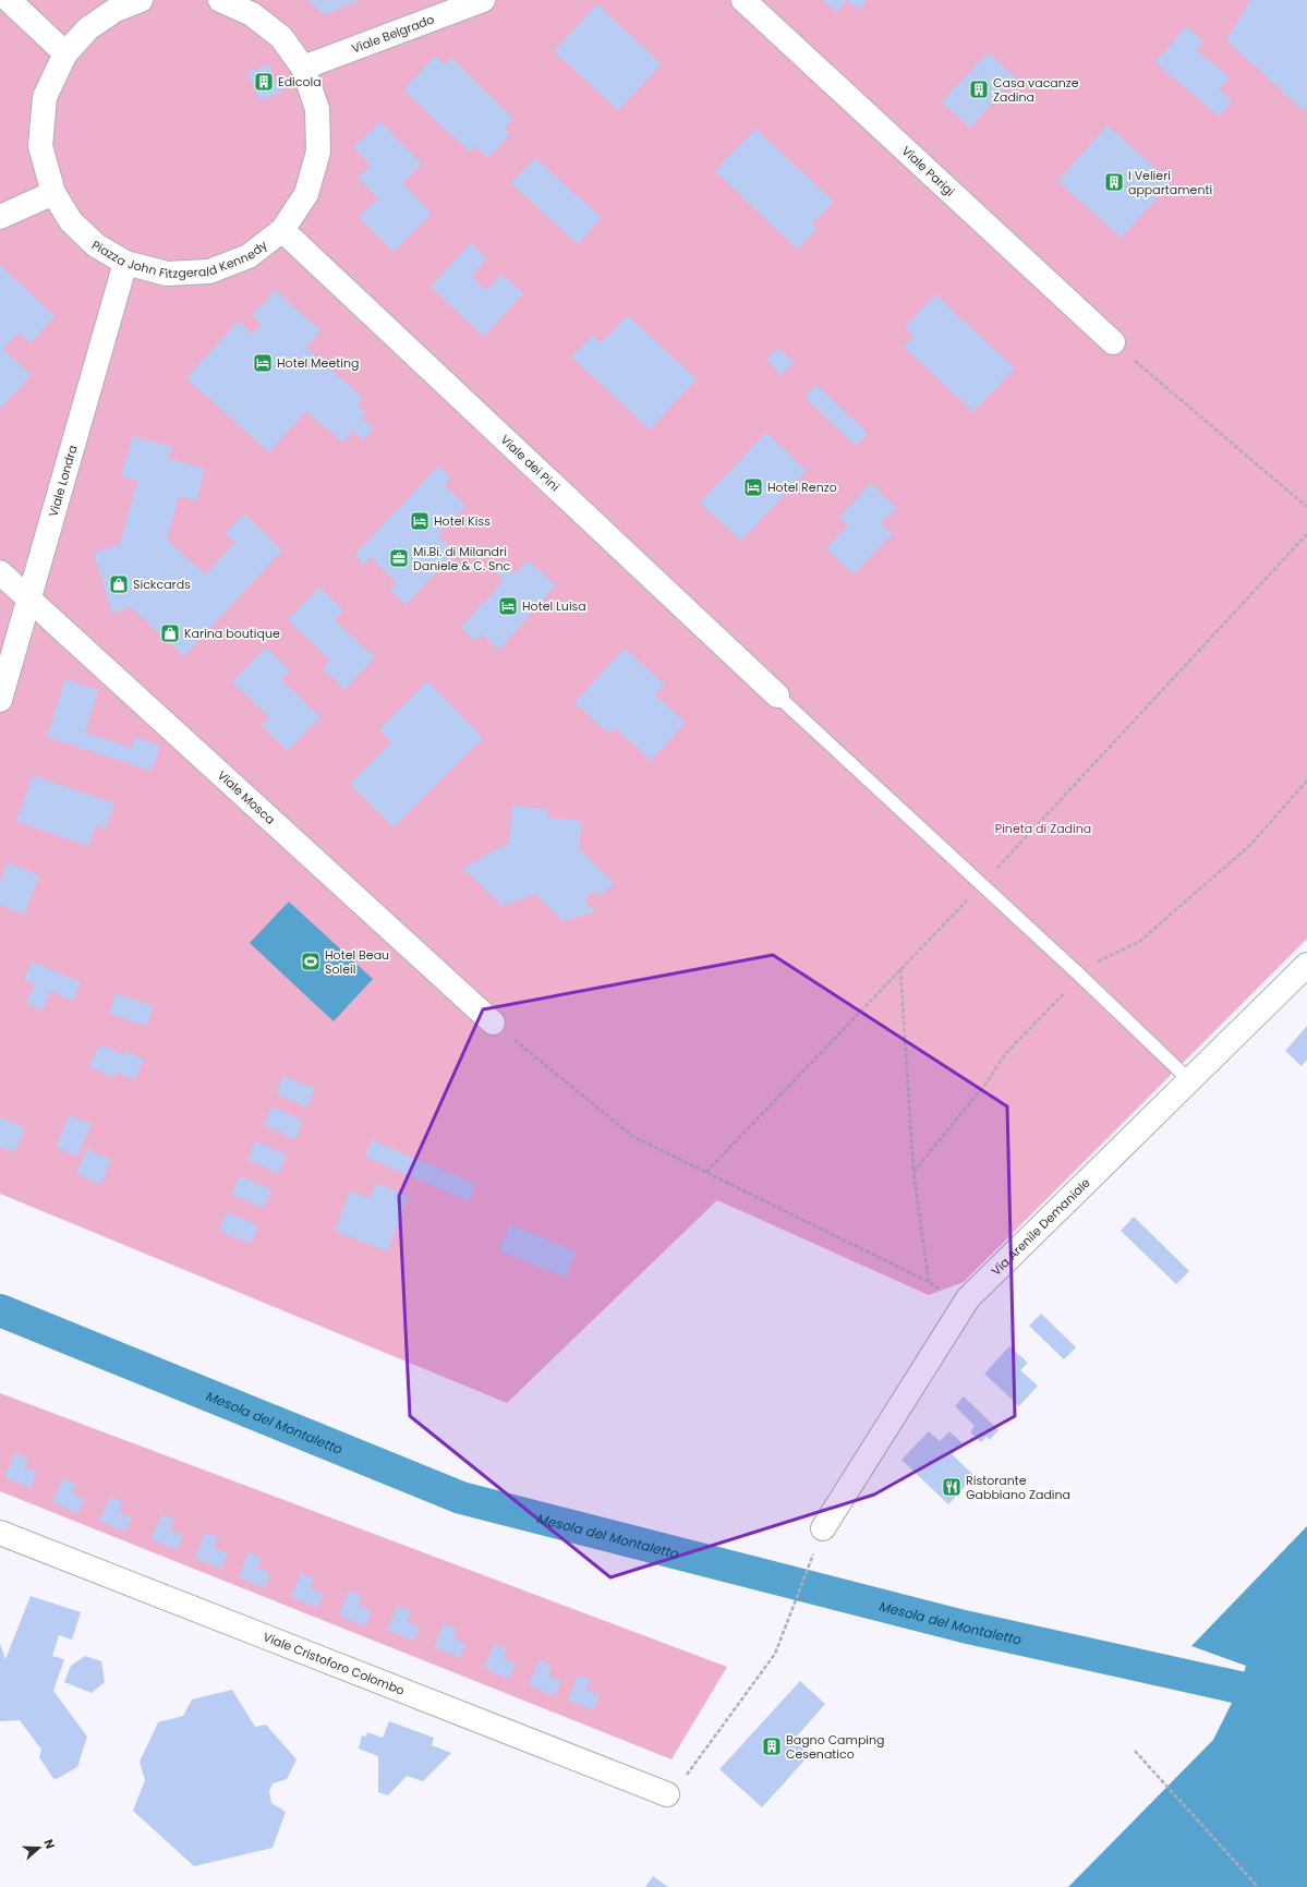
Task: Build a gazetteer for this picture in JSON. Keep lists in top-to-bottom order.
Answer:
{
  "streets": {
    "street": [
      "Viale Belgrado",
      "Viale Parigi",
      "Piazza John Fitzgerald Kennedy",
      "Viale dei Pini",
      "Viale Londra",
      "Viale Mosca",
      "Via Arenile Demaniale",
      "Viale Cristoforo Colombo"
    ]
  },
  "crossings": [
    ["Viale Belgrado", "Piazza John Fitzgerald Kennedy"],
    ["Piazza John Fitzgerald Kennedy", "Viale dei Pini"],
    ["Piazza John Fitzgerald Kennedy", "Viale Londra"],
    ["Viale Londra", "Viale Mosca"]
  ],
  "water": ["Mesola del Montaletto"],
  "parks": ["Pineta di Zadina"],
  "places": {
    "building": [
      "Edicola",
      "Casa vacanze Zadina",
      "I Velieri appartamenti",
      "Bagno Camping Cesenatico"
    ],
    "hotel": [
      "Hotel Meeting",
      "Hotel Renzo",
      "Hotel Kiss",
      "Hotel Luisa"
    ],
    "office": ["Mi.Bi. di Milandri Daniele & C. Snc"],
    "shop": ["Sickcards", "Karina boutique"],
    "sports": ["Hotel Beau Soleil"],
    "restaurant": ["Ristorante Gabbiano Zadina"]
  },
  "north": "right"
}
